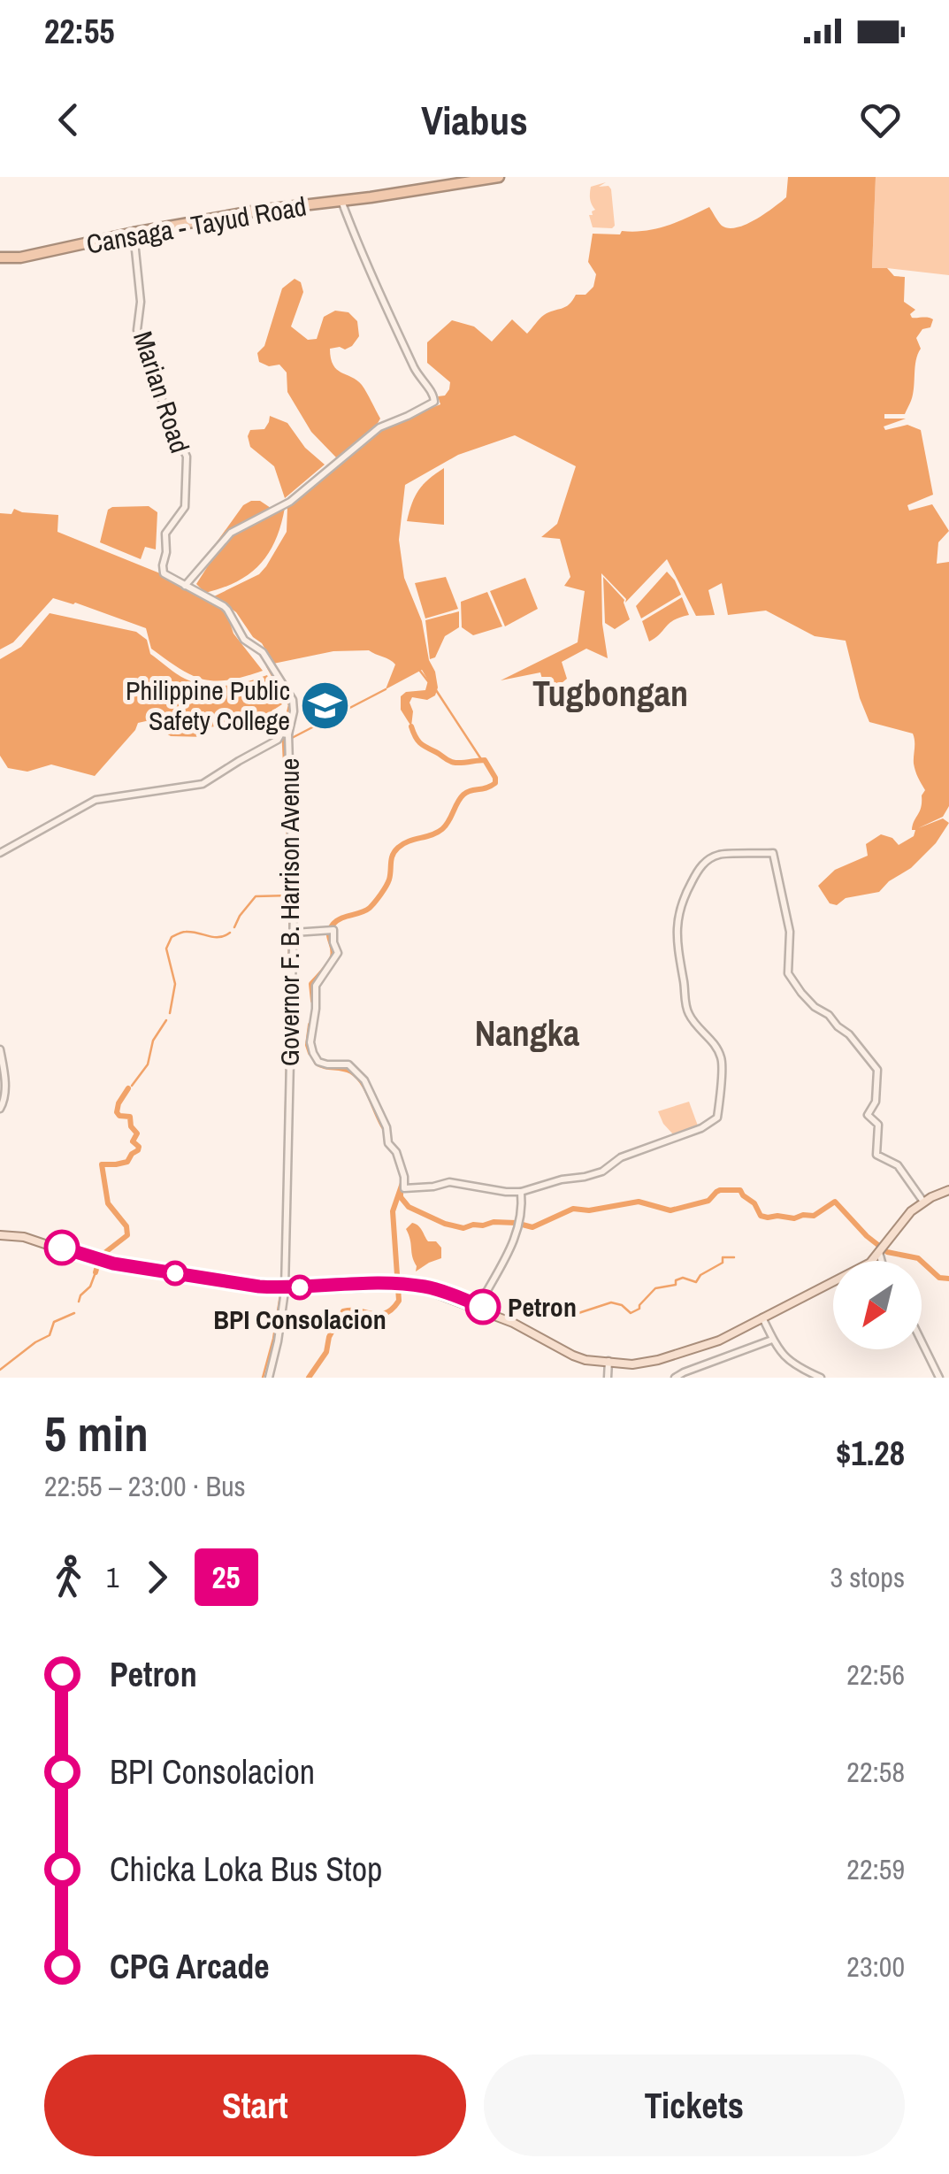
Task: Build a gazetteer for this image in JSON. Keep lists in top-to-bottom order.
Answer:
{
  "streets": {
    "highway": ["Cansaga - Tayud Road"],
    "street": ["Marian Road", "Governor F. B. Harrison Avenue"]
  },
  "crossings": [
    ["Cansaga - Tayud Road", "Marian Road"],
    ["Marian Road", "Governor F. B. Harrison Avenue"]
  ],
  "districts": ["Tugbongan", "Nangka"],
  "places": {
    "school or university": ["Philippine Public Safety College"],
    "other": ["BPI Consolacion", "Petron"]
  },
  "lines": ["bus line 25"],
  "north": "bottom left",
  "page": {
    "status": "22:55",
    "header": "Viabus",
    "heading": ["5 min", "22:55 – 23:00 · Bus", "$1.28"],
    "legs": ["1", "25", "3 stops"],
    "list": [
      {
        "name": "Petron",
        "value": "22:56"
      },
      {
        "name": "BPI Consolacion",
        "value": "22:58"
      },
      {
        "name": "Chicka Loka Bus Stop",
        "value": "22:59"
      },
      {
        "name": "CPG Arcade",
        "value": "23:00"
      }
    ],
    "buttons": ["Start", "Tickets"]
  }
}
